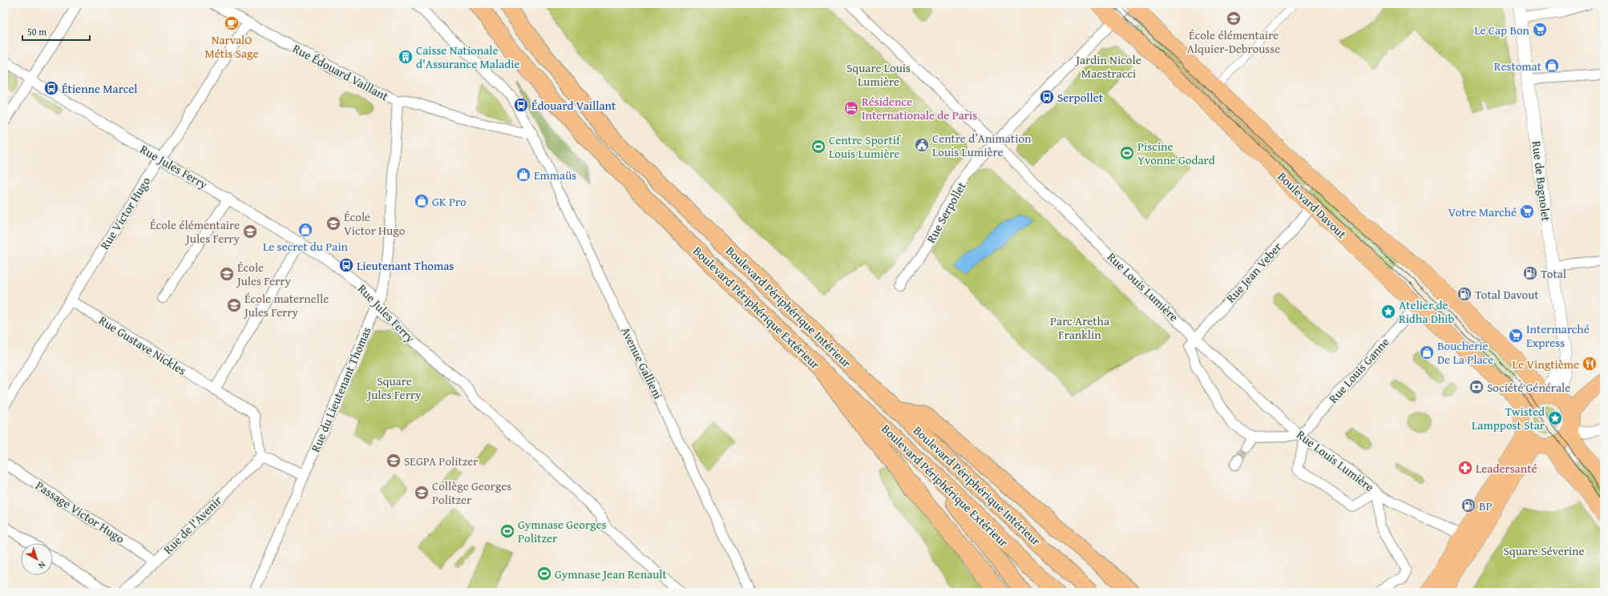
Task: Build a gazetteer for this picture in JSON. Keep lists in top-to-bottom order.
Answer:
{
  "streets": {
    "highway": ["Boulevard Périphérique Intérieur", "Boulevard Périphérique Extérieur"],
    "main road": ["Boulevard Davout"],
    "street": [
      "Rue Édouard Vaillant",
      "Rue Jules Ferry",
      "Rue de Bagnolet",
      "Rue Serpollet",
      "Rue Victor Hugo",
      "Rue Jean Veber",
      "Rue Louis Lumière",
      "Rue Gustave Nickles",
      "Avenue Gallieni",
      "Rue Louis Ganne",
      "Rue du Lieutenant Thomas",
      "Passage Victor Hugo",
      "Rue de l'Avenir"
    ]
  },
  "crossings": [
    ["Rue Édouard Vaillant", "Rue Victor Hugo"],
    ["Rue Édouard Vaillant", "Avenue Gallieni"],
    ["Rue Édouard Vaillant", "Rue du Lieutenant Thomas"],
    ["Rue Jules Ferry", "Rue Victor Hugo"],
    ["Rue Jules Ferry", "Rue du Lieutenant Thomas"],
    ["Rue de Bagnolet", "Boulevard Davout"],
    ["Boulevard Davout", "Rue Serpollet"],
    ["Boulevard Davout", "Rue Jean Veber"],
    ["Boulevard Davout", "Rue Louis Ganne"],
    ["Rue Serpollet", "Rue Louis Lumière"],
    ["Rue Victor Hugo", "Rue Gustave Nickles"],
    ["Rue Jean Veber", "Rue Louis Lumière"],
    ["Rue Louis Lumière", "Rue Louis Ganne"],
    ["Rue Gustave Nickles", "Rue de l'Avenir"],
    ["Passage Victor Hugo", "Rue de l'Avenir"]
  ],
  "parks": [
    "Jardin Nicole Maestracci",
    "Square Louis Lumière",
    "Parc Aretha Franklin",
    "Square Jules Ferry",
    "Square Séverine"
  ],
  "places": {
    "school or university": [
      "École élémentaire Alquier-Debrousse",
      "École Victor Hugo",
      "École élémentaire Jules Ferry",
      "École Jules Ferry",
      "École maternelle Jules Ferry",
      "SEGPA Politzer",
      "Collège Georges Politzer"
    ],
    "cafe": ["NarvalO Métis Sage"],
    "supermarket": ["Le Cap Bon", "Votre Marché", "Intermarché Express"],
    "building": ["Caisse Nationale d'Assurance Maladie"],
    "shop": [
      "Restomat",
      "Emmaüs",
      "GK Pro",
      "Le secret du Pain",
      "Boucherie De La Place"
    ],
    "bus stop": [
      "Étienne Marcel",
      "Serpollet",
      "Édouard Vaillant",
      "Lieutenant Thomas"
    ],
    "hotel": ["Résidence Internationale de Paris"],
    "public building": ["Centre d’Animation Louis Lumière"],
    "sports": [
      "Centre Sportif Louis Lumière",
      "Piscine Yvonne Godard",
      "Gymnase Georges Politzer",
      "Gymnase Jean Renault"
    ],
    "fuel station": ["Total", "Total Davout", "BP"],
    "place": ["Atelier de Ridha Dhib", "Twisted Lamppost Star"],
    "restaurant": ["Le Vingtième"],
    "bank": ["Société Générale"],
    "pharmacy": ["Leadersanté"]
  },
  "scale_bar": "50 m",
  "north": "bottom right"
}
